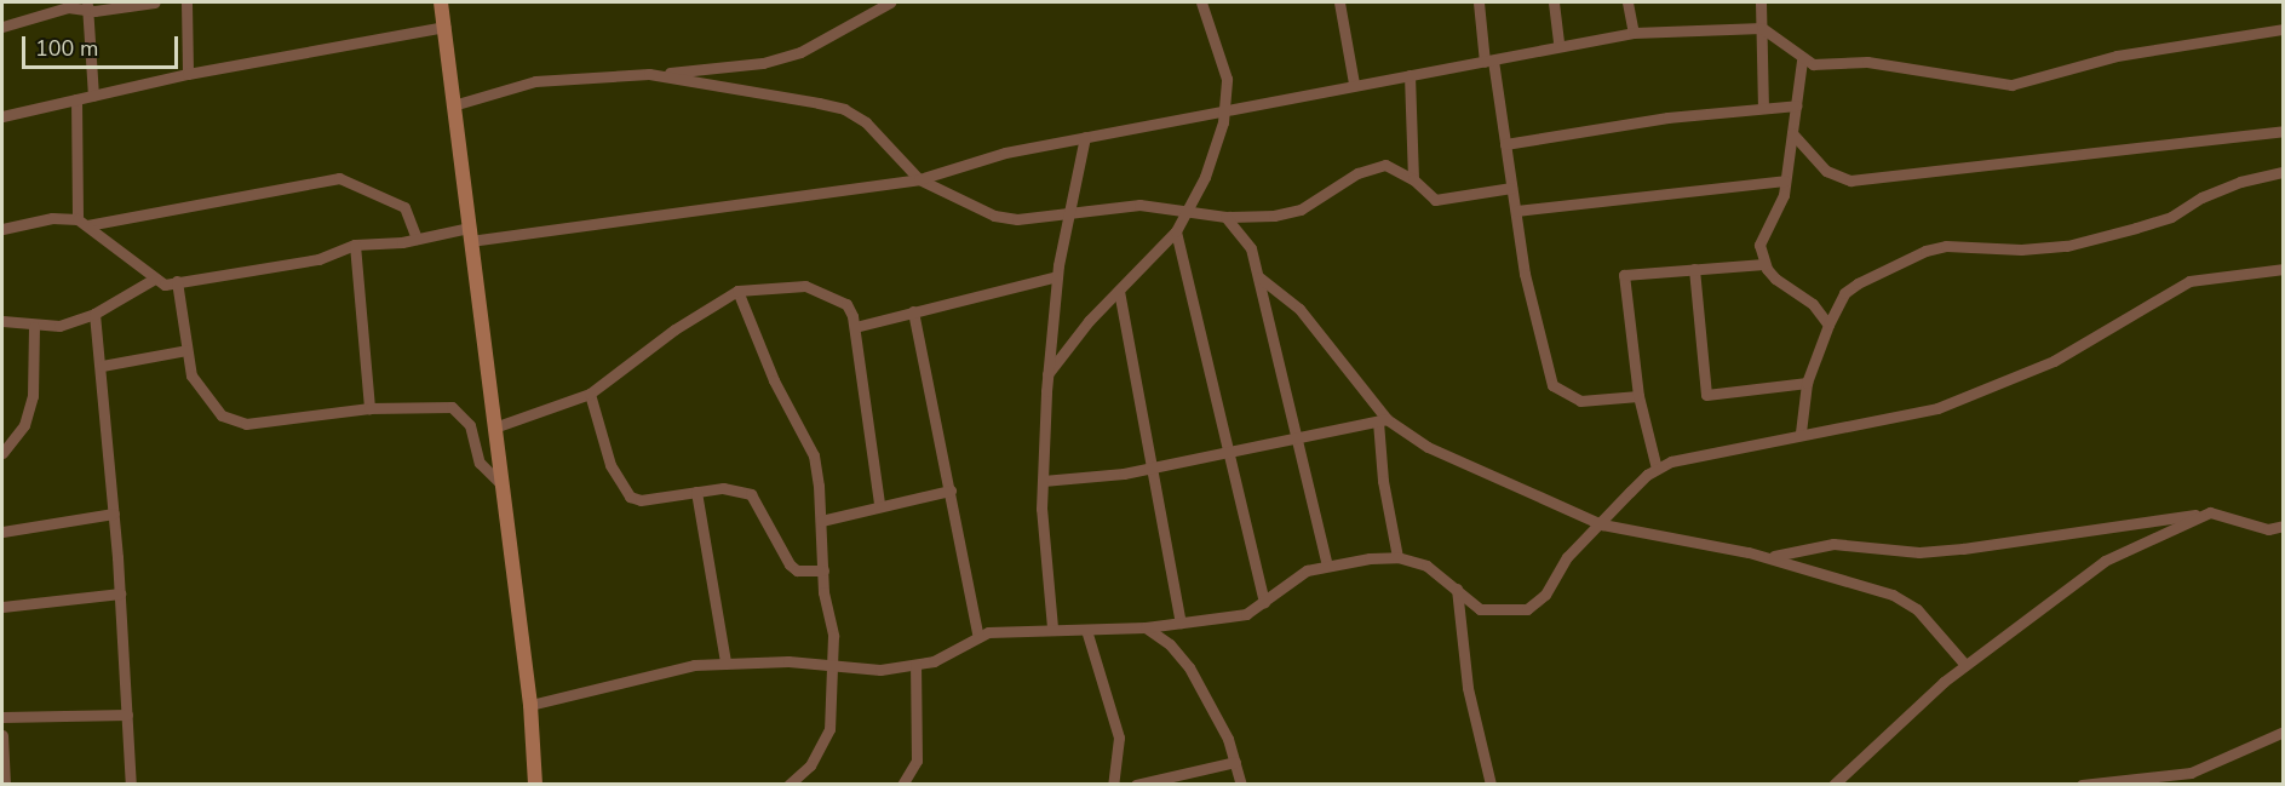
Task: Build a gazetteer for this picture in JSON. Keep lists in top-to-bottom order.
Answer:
{
  "scale_bar": "100 m"
}
